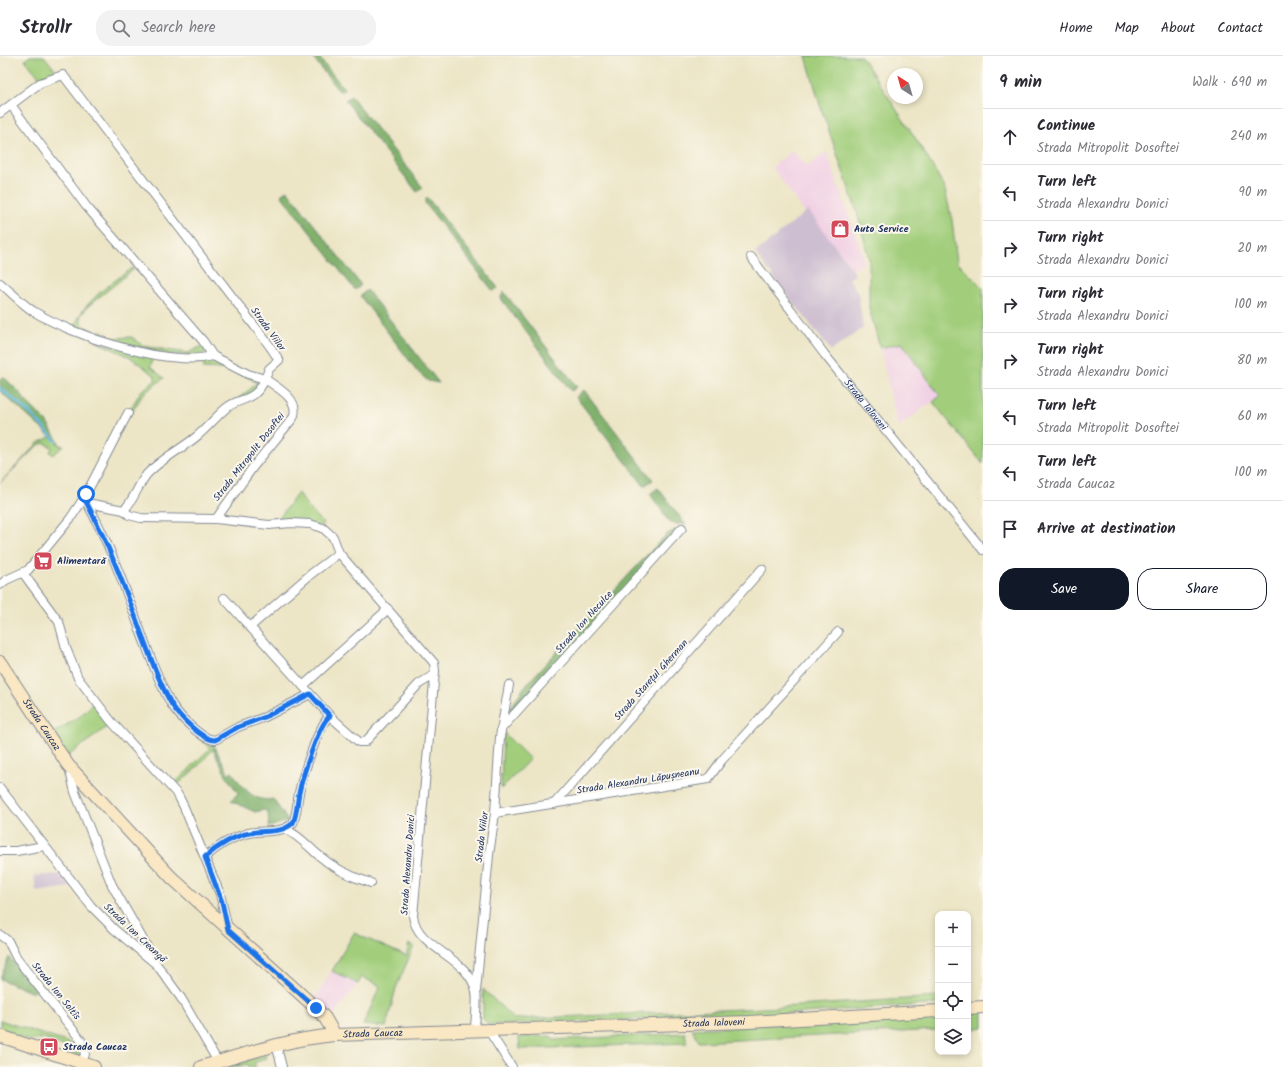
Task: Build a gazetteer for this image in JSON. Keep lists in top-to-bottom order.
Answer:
{
  "streets": {
    "street": [
      "Strada Viilor",
      "Strada Ialoveni",
      "Strada Mitropolit Dosoftei",
      "Strada Ion Neculce",
      "Strada Starețul Gherman",
      "Strada Caucaz",
      "Strada Alexandru Lăpușneanu",
      "Strada Alexandru Donici",
      "Strada Ion Creangă",
      "Strada Ion Soltîs"
    ]
  },
  "crossings": [
    ["Strada Viilor", "Strada Mitropolit Dosoftei"],
    ["Strada Viilor", "Strada Ion Neculce"],
    ["Strada Viilor", "Strada Alexandru Lăpușneanu"],
    ["Strada Viilor", "Strada Alexandru Donici"],
    ["Strada Ialoveni", "Strada Caucaz"],
    ["Strada Mitropolit Dosoftei", "Strada Alexandru Donici"],
    ["Strada Starețul Gherman", "Strada Alexandru Lăpușneanu"],
    ["Strada Caucaz", "Strada Alexandru Donici"]
  ],
  "places": {
    "shop": ["Auto Service"],
    "supermarket": ["Alimentară"],
    "bus stop": ["Strada Caucaz"]
  },
  "north": "top left",
  "page": {
    "header": "Strollr",
    "search": "Search here",
    "nav": [
      "Home",
      "Map",
      "About",
      "Contact"
    ],
    "heading": ["9 min", "Walk · 690 m"],
    "list": [
      ["Continue", "Strada Mitropolit Dosoftei", "240 m"],
      ["Turn left", "Strada Alexandru Donici", "90 m"],
      ["Turn right", "Strada Alexandru Donici", "20 m"],
      ["Turn right", "Strada Alexandru Donici", "100 m"],
      ["Turn right", "Strada Alexandru Donici", "80 m"],
      ["Turn left", "Strada Mitropolit Dosoftei", "60 m"],
      ["Turn left", "Strada Caucaz", "100 m"],
      "Arrive at destination"
    ],
    "buttons": ["Save", "Share"],
    "map_buttons": ["+", "−"]
  }
}
